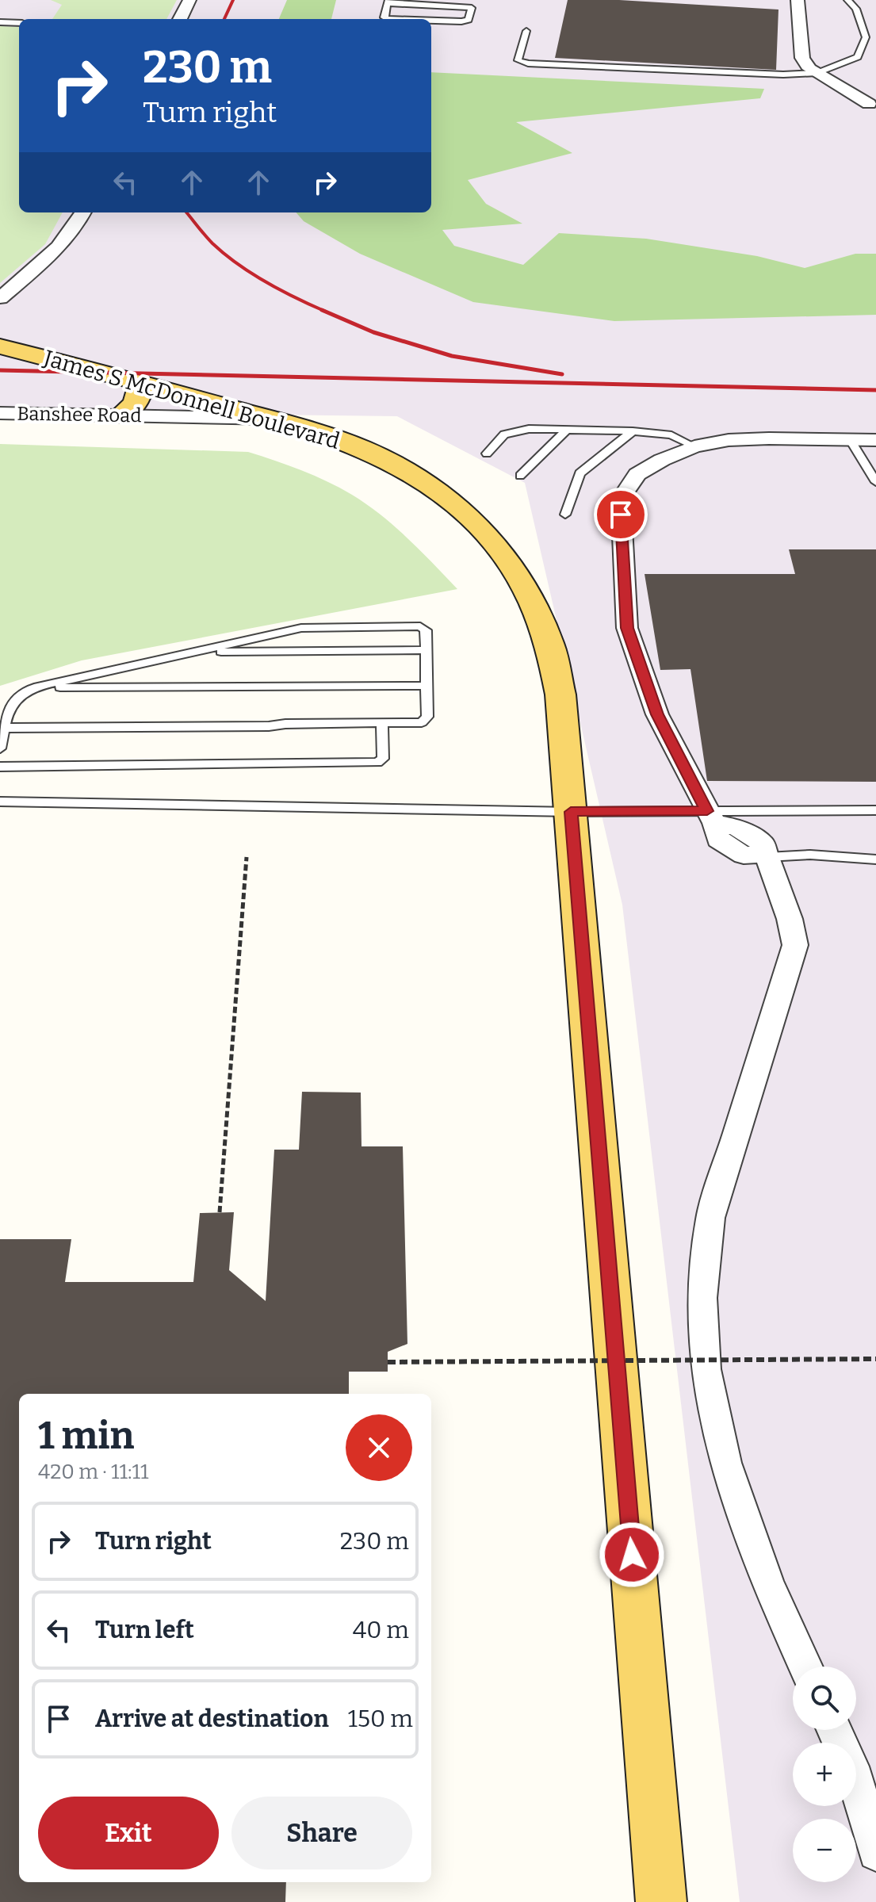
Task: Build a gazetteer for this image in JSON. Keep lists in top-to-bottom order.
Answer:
{
  "streets": {
    "main road": ["James S McDonnell Boulevard"],
    "street": ["Banshee Road"]
  },
  "crossings": [
    ["James S McDonnell Boulevard", "Banshee Road"]
  ],
  "page": {
    "turn": ["230 m", "Turn right"],
    "heading": ["1 min", "420 m · 11:11"],
    "list": [
      {
        "name": "Turn right",
        "value": "230 m"
      },
      {
        "name": "Turn left",
        "value": "40 m"
      },
      {
        "name": "Arrive at destination",
        "value": "150 m"
      }
    ],
    "map_buttons": ["+", "−"],
    "buttons": ["Exit", "Share"]
  }
}
